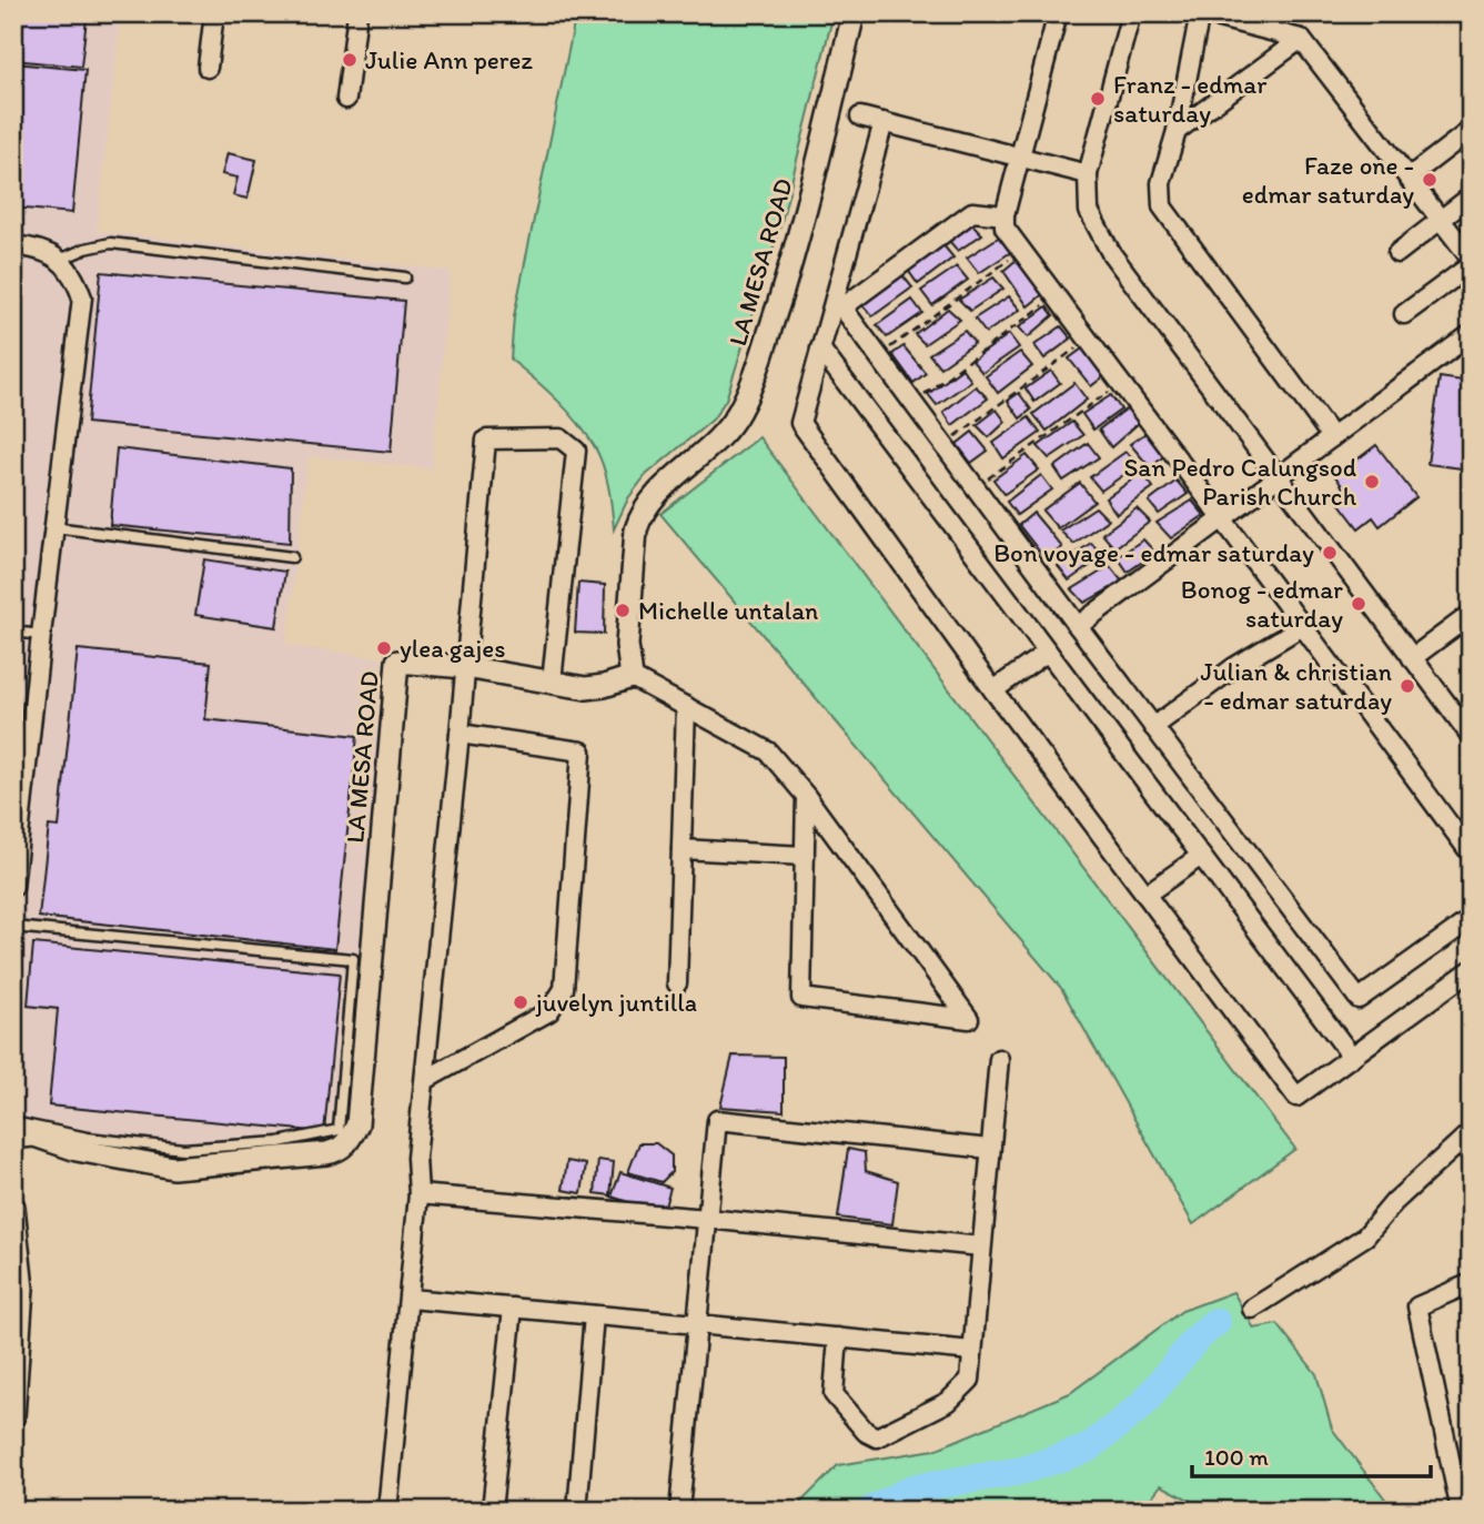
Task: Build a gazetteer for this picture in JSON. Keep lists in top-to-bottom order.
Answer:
{
  "streets": {
    "street": ["LA MESA ROAD"]
  },
  "places": [
    "Julie Ann perez",
    "Franz - edmar saturday",
    "Faze one - edmar saturday",
    "San Pedro Calungsod Parish Church",
    "Bon voyage - edmar saturday",
    "Bonog - edmar saturday",
    "Michelle untalan",
    "ylea gajes",
    "Julian & christian - edmar saturday",
    "juvelyn juntilla"
  ],
  "scale_bar": "100 m"
}
